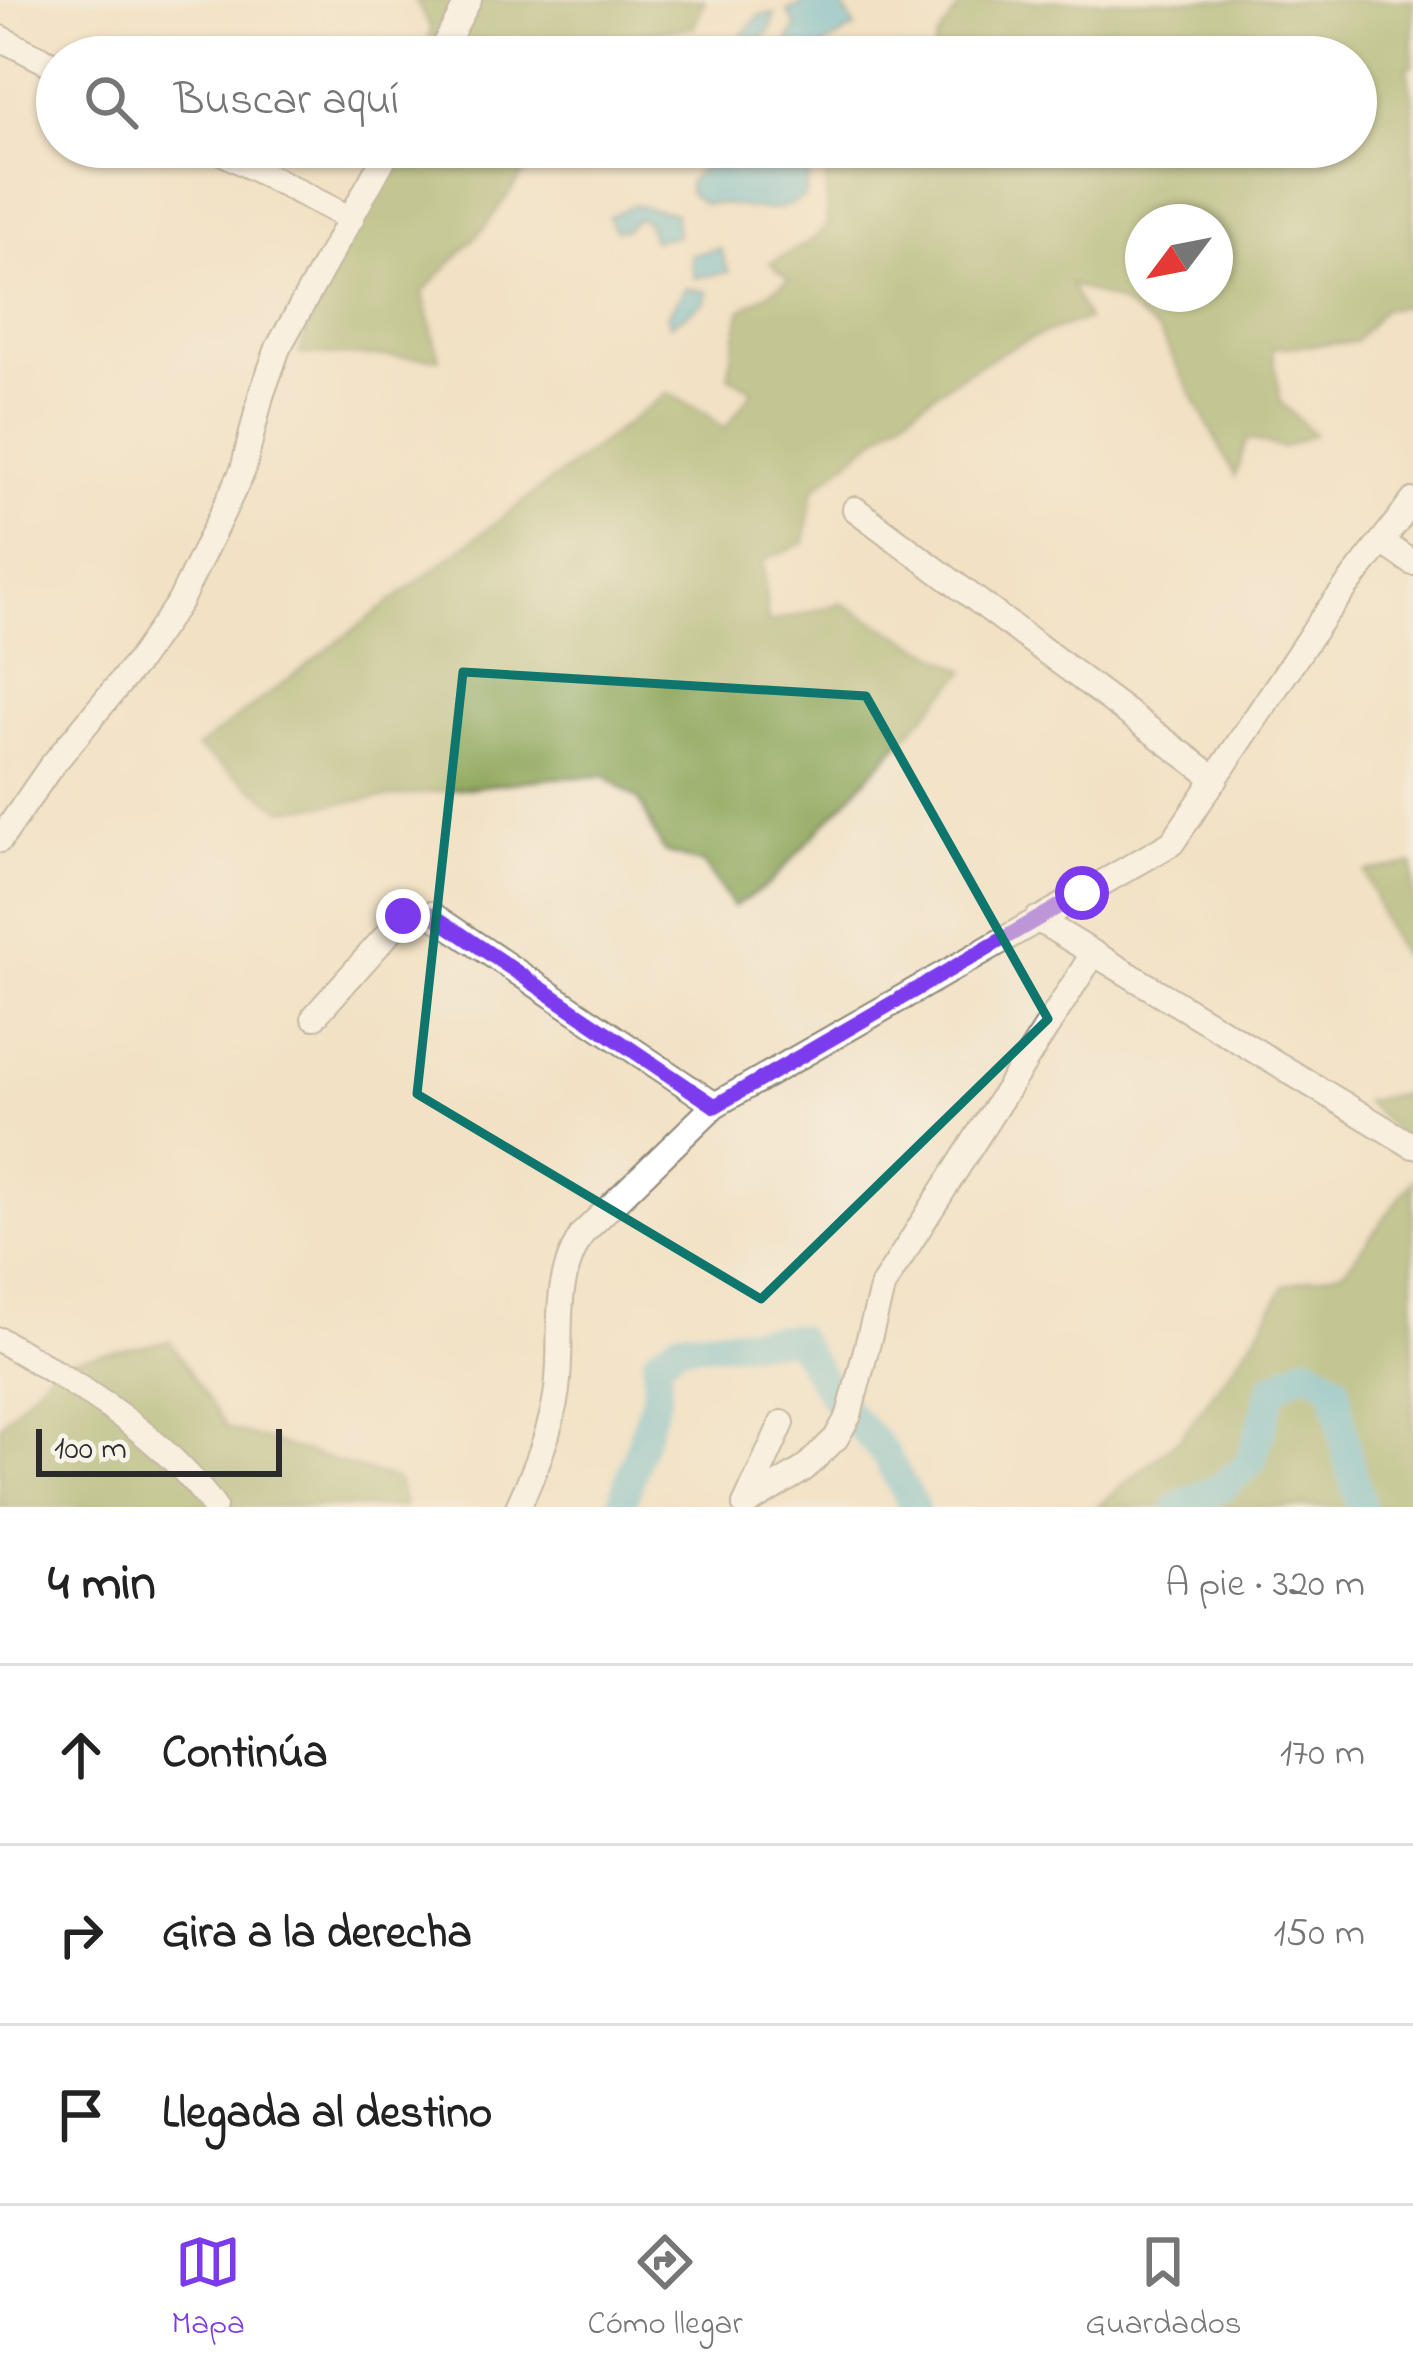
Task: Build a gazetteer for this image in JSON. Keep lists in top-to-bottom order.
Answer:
{
  "scale_bar": "100 m",
  "north": "bottom left",
  "page": {
    "search": "Buscar aquí",
    "scale": "100 m",
    "heading": ["4 min", "A pie · 320 m"],
    "list": [
      ["Continúa", "170 m"],
      ["Gira a la derecha", "150 m"],
      "Llegada al destino"
    ],
    "nav": ["Mapa", "Cómo llegar", "Guardados"]
  }
}
